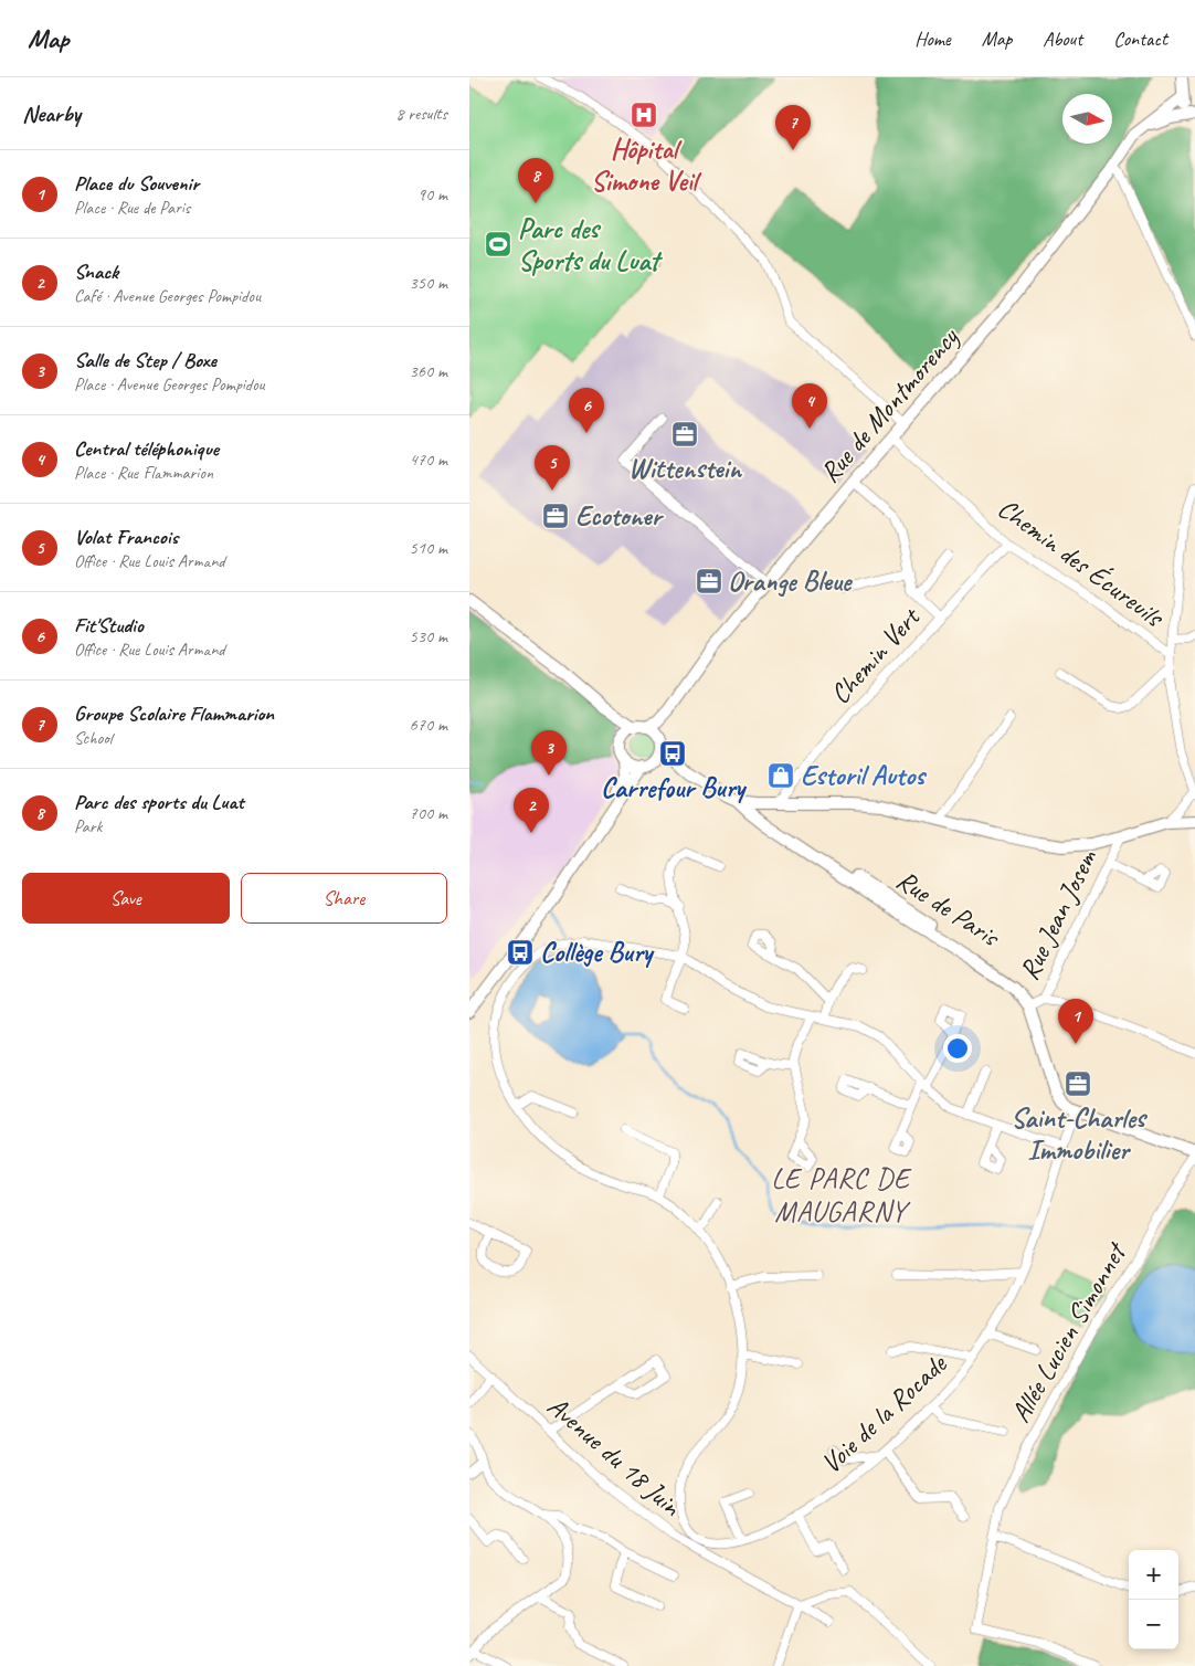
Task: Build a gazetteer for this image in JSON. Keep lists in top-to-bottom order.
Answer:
{
  "streets": {
    "main road": ["Rue de Montmorency", "Rue de Paris"],
    "street": [
      "Chemin des Écureuils",
      "Chemin Vert",
      "Rue Jean Josem",
      "Allée Lucien Simonnet",
      "Voie de la Rocade",
      "Avenue du 18 Juin"
    ]
  },
  "crossings": [
    ["Rue de Montmorency", "Chemin des Écureuils"],
    ["Rue de Montmorency", "Rue de Paris"],
    ["Chemin des Écureuils", "Chemin Vert"],
    ["Rue de Paris", "Rue Jean Josem"]
  ],
  "districts": ["LE PARC DE MAUGARNY"],
  "places": {
    "hospital": ["Hôpital Simone Veil"],
    "sports": ["Parc des Sports du Luat"],
    "office": [
      "Wittenstein",
      "Ecotoner",
      "Orange Bleue",
      "Saint-Charles Immobilier"
    ],
    "bus stop": ["Carrefour Bury", "Collège Bury"],
    "shop": ["Estoril Autos"]
  },
  "north": "right",
  "page": {
    "header": "Map",
    "nav": [
      "Home",
      "Map",
      "About",
      "Contact"
    ],
    "heading": ["Nearby", "8 results"],
    "pins": [
      "7",
      "8",
      "4",
      "6",
      "5",
      "3",
      "2",
      "1"
    ],
    "list": [
      {
        "mark": "1",
        "name": "Place du Souvenir",
        "note": "Place · Rue de Paris",
        "value": "90 m"
      },
      {
        "mark": "2",
        "name": "Snack",
        "note": "Café · Avenue Georges Pompidou",
        "value": "350 m"
      },
      {
        "mark": "3",
        "name": "Salle de Step / Boxe",
        "note": "Place · Avenue Georges Pompidou",
        "value": "360 m"
      },
      {
        "mark": "4",
        "name": "Central téléphonique",
        "note": "Place · Rue Flammarion",
        "value": "470 m"
      },
      {
        "mark": "5",
        "name": "Volat Francois",
        "note": "Office · Rue Louis Armand",
        "value": "510 m"
      },
      {
        "mark": "6",
        "name": "Fit'Studio",
        "note": "Office · Rue Louis Armand",
        "value": "530 m"
      },
      {
        "mark": "7",
        "name": "Groupe Scolaire Flammarion",
        "note": "School",
        "value": "670 m"
      },
      {
        "mark": "8",
        "name": "Parc des sports du Luat",
        "note": "Park",
        "value": "700 m"
      }
    ],
    "buttons": ["Save", "Share"],
    "map_buttons": ["+", "−"]
  }
}
